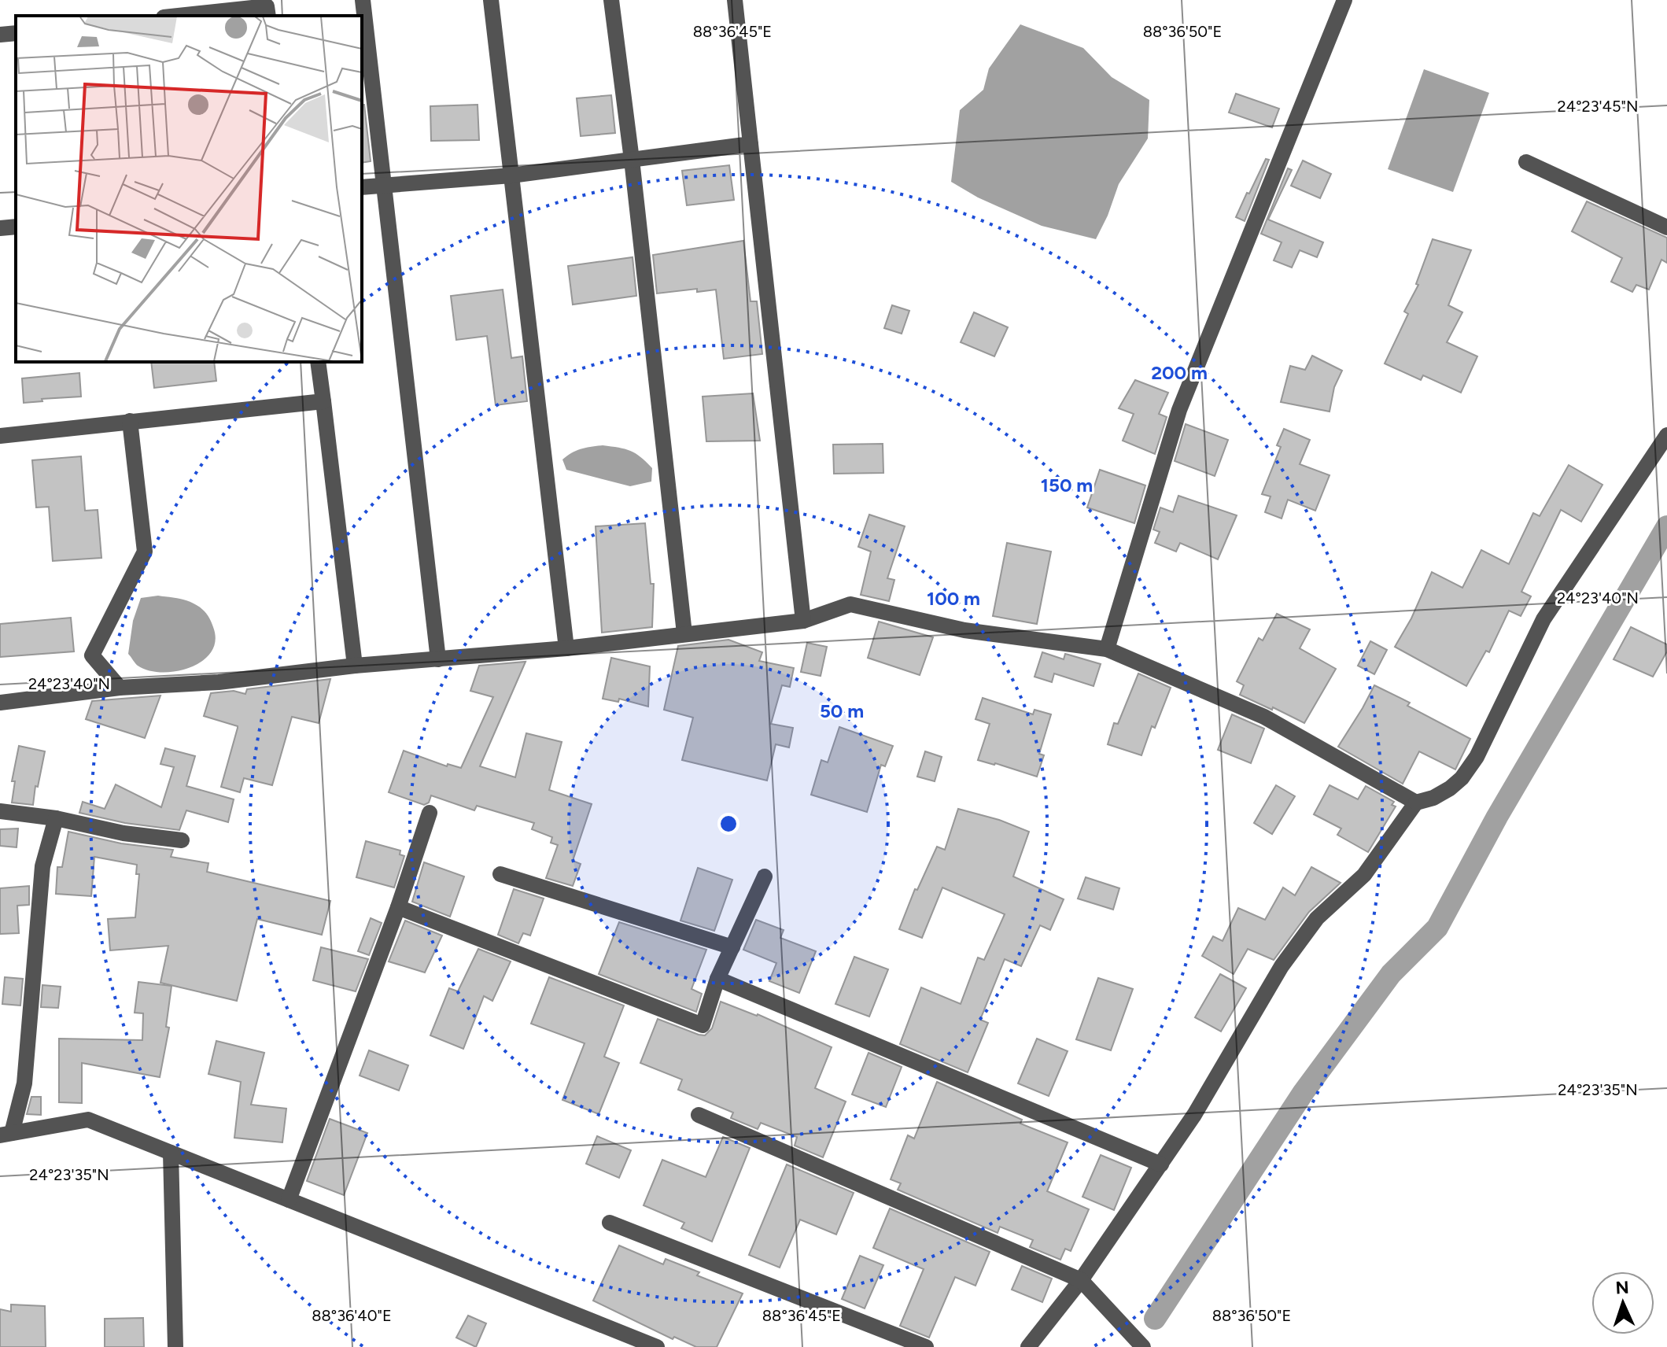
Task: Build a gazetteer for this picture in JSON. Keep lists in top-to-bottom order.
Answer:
{
  "north": "top",
  "coordinates": [
    "88°36'45\"E",
    "88°36'50\"E",
    "24°23'45\"N",
    "24°23'40\"N",
    "24°23'35\"N",
    "88°36'40\"E"
  ],
  "rings": [
    "200 m",
    "150 m",
    "100 m",
    "50 m"
  ]
}
